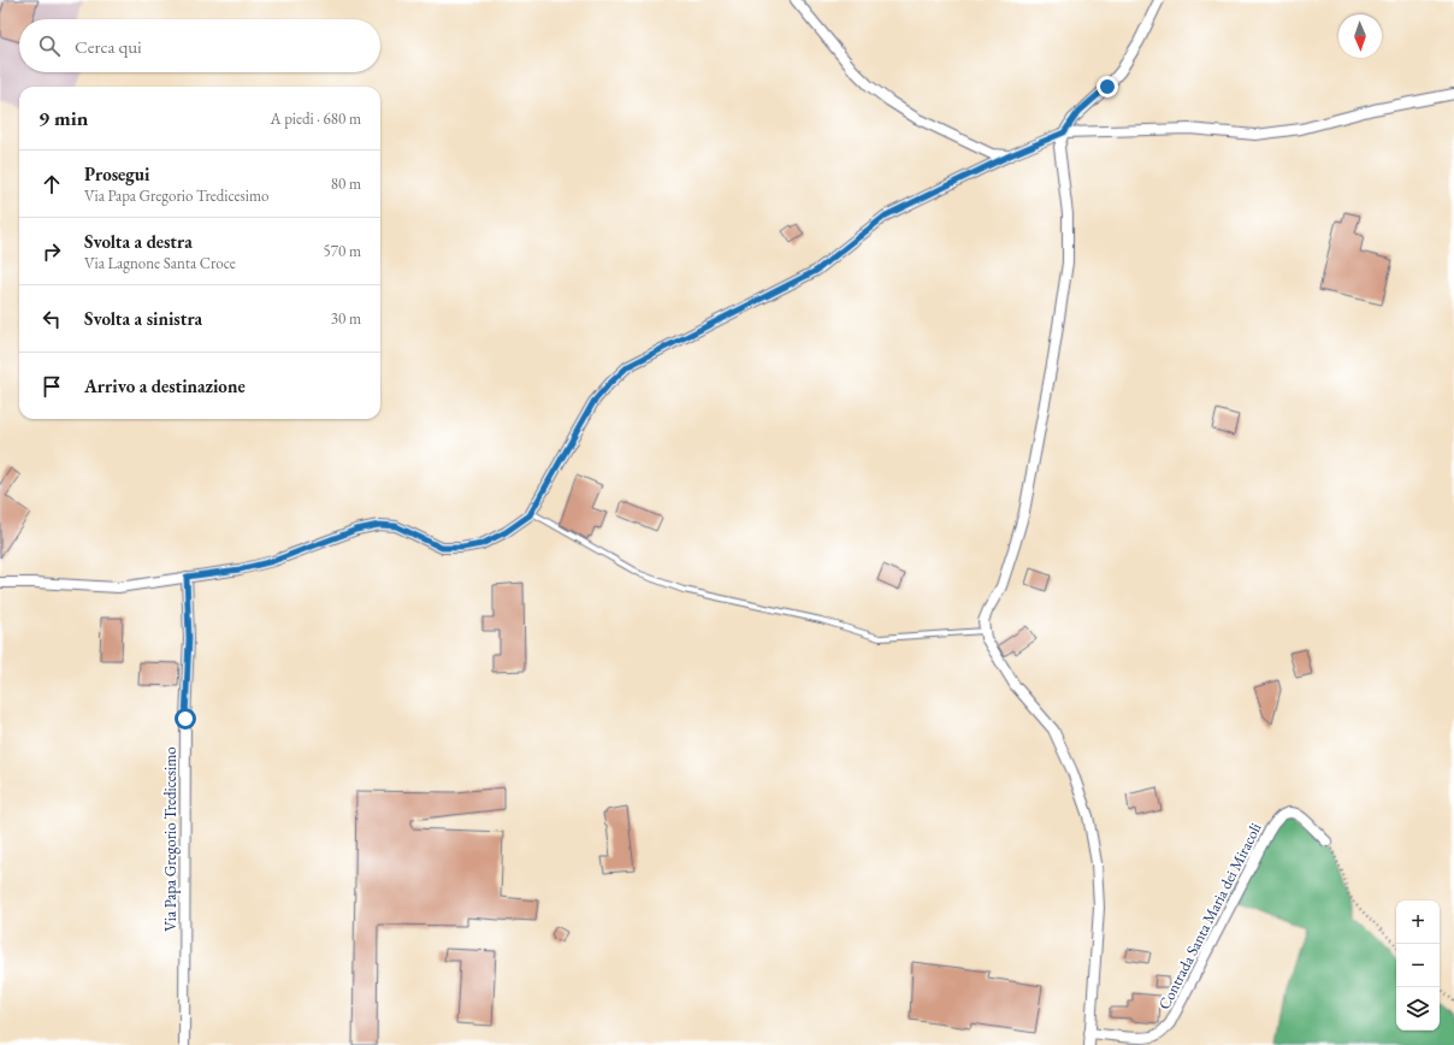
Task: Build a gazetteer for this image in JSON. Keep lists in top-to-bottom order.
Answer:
{
  "streets": {
    "street": ["Via Papa Gregorio Tredicesimo", "Contrada Santa Maria dei Miracoli"]
  },
  "north": "bottom",
  "page": {
    "search": "Cerca qui",
    "heading": ["9 min", "A piedi · 680 m"],
    "list": [
      ["Prosegui", "Via Papa Gregorio Tredicesimo", "80 m"],
      ["Svolta a destra", "Via Lagnone Santa Croce", "570 m"],
      ["Svolta a sinistra", "30 m"],
      "Arrivo a destinazione"
    ],
    "map_buttons": ["+", "−"]
  }
}
